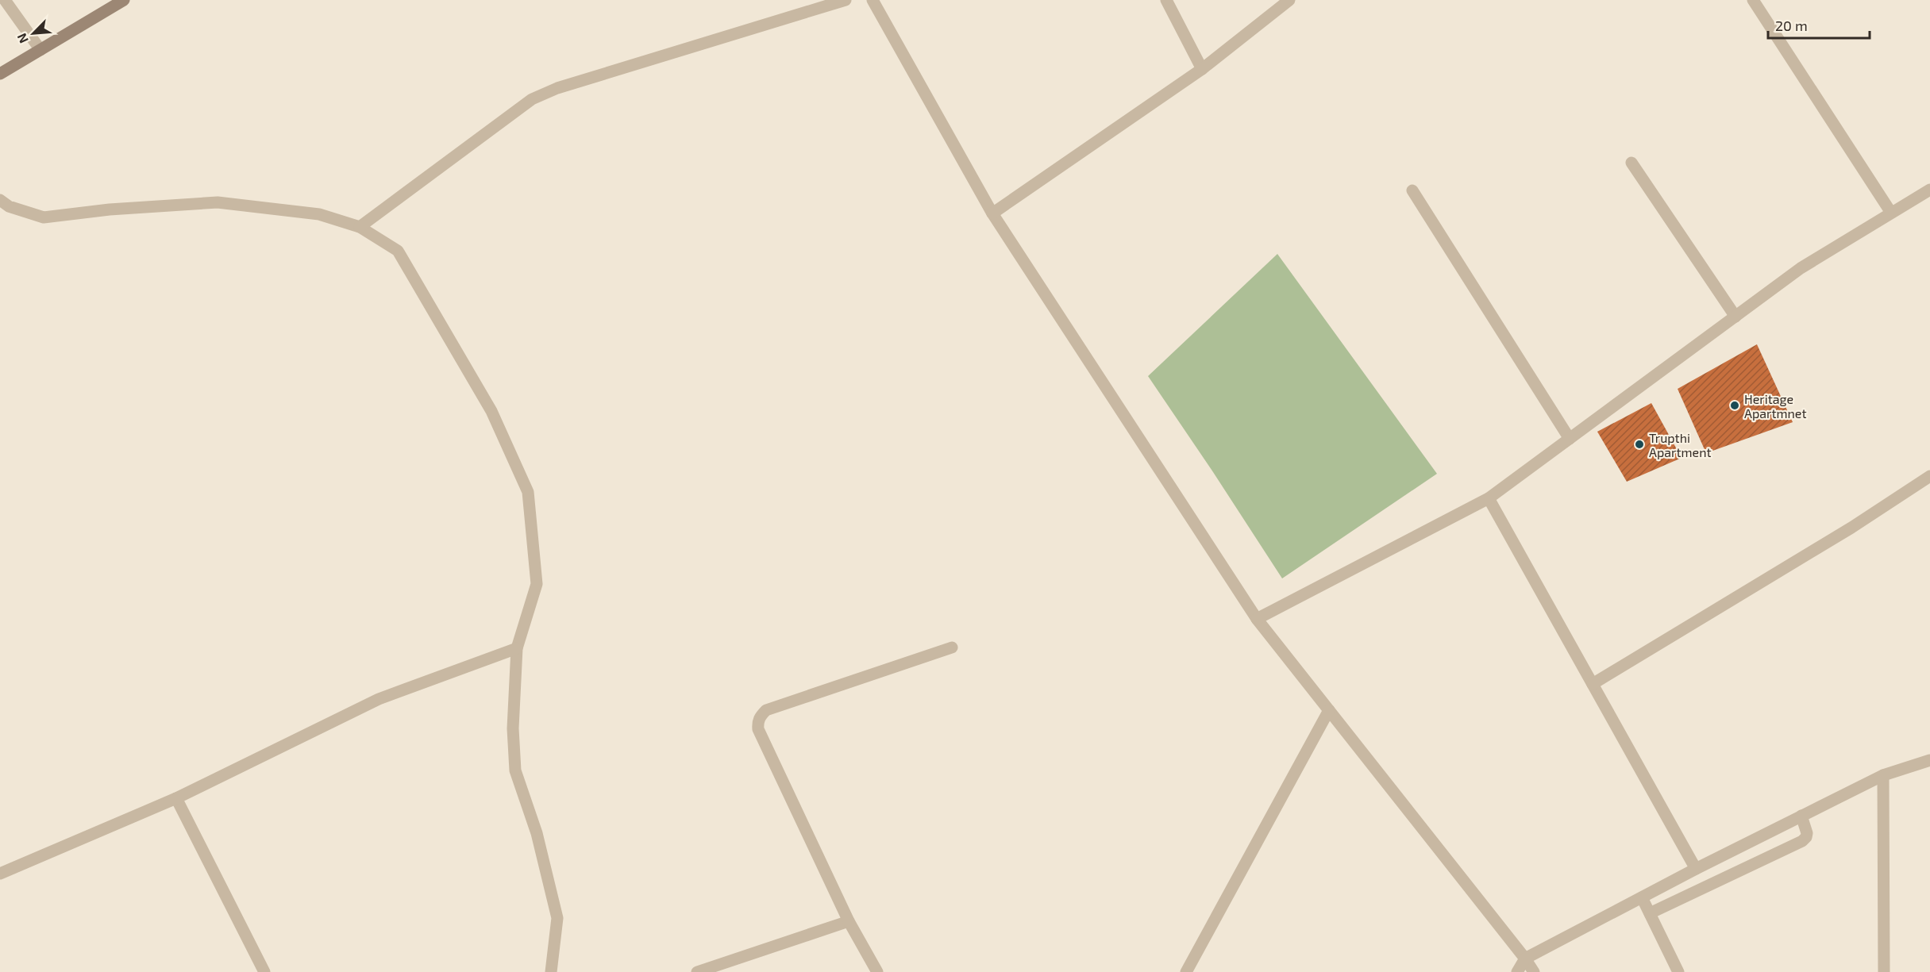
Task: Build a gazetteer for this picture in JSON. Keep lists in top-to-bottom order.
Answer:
{
  "places": ["Heritage Apartmnet", "Trupthi Apartment"],
  "scale_bar": "20 m",
  "north": "bottom left"
}
